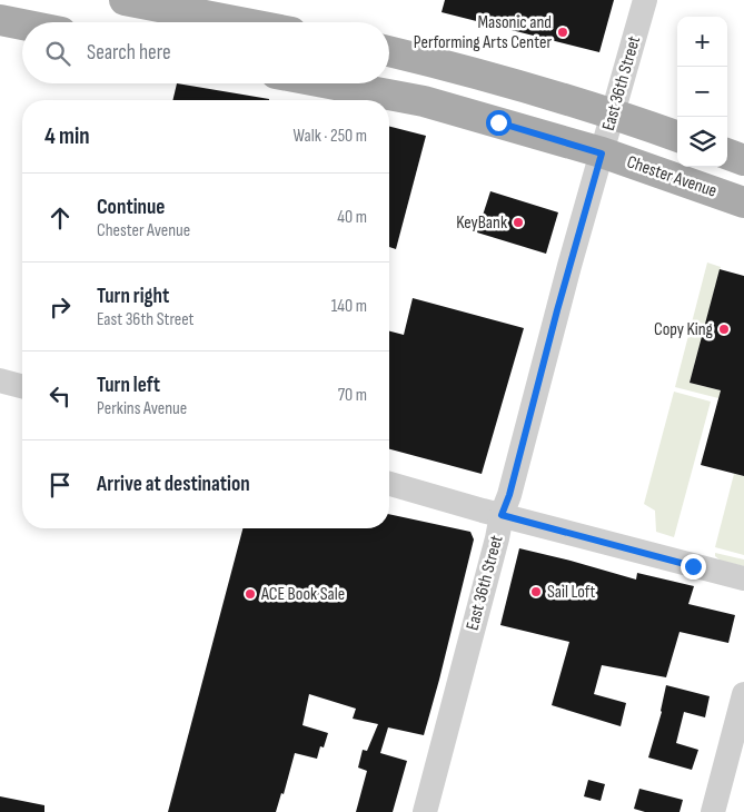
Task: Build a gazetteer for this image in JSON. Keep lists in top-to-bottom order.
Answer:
{
  "streets": {
    "main road": ["Chester Avenue"],
    "street": ["East 36th Street"]
  },
  "crossings": [
    ["East 36th Street", "Chester Avenue"]
  ],
  "places": [
    "Masonic and Performing Arts Center",
    "KeyBank",
    "Copy King",
    "Sail Loft",
    "ACE Book Sale"
  ],
  "page": {
    "map_buttons": ["+", "−"],
    "search": "Search here",
    "heading": ["4 min", "Walk · 250 m"],
    "list": [
      ["Continue", "Chester Avenue", "40 m"],
      ["Turn right", "East 36th Street", "140 m"],
      ["Turn left", "Perkins Avenue", "70 m"],
      "Arrive at destination"
    ]
  }
}
